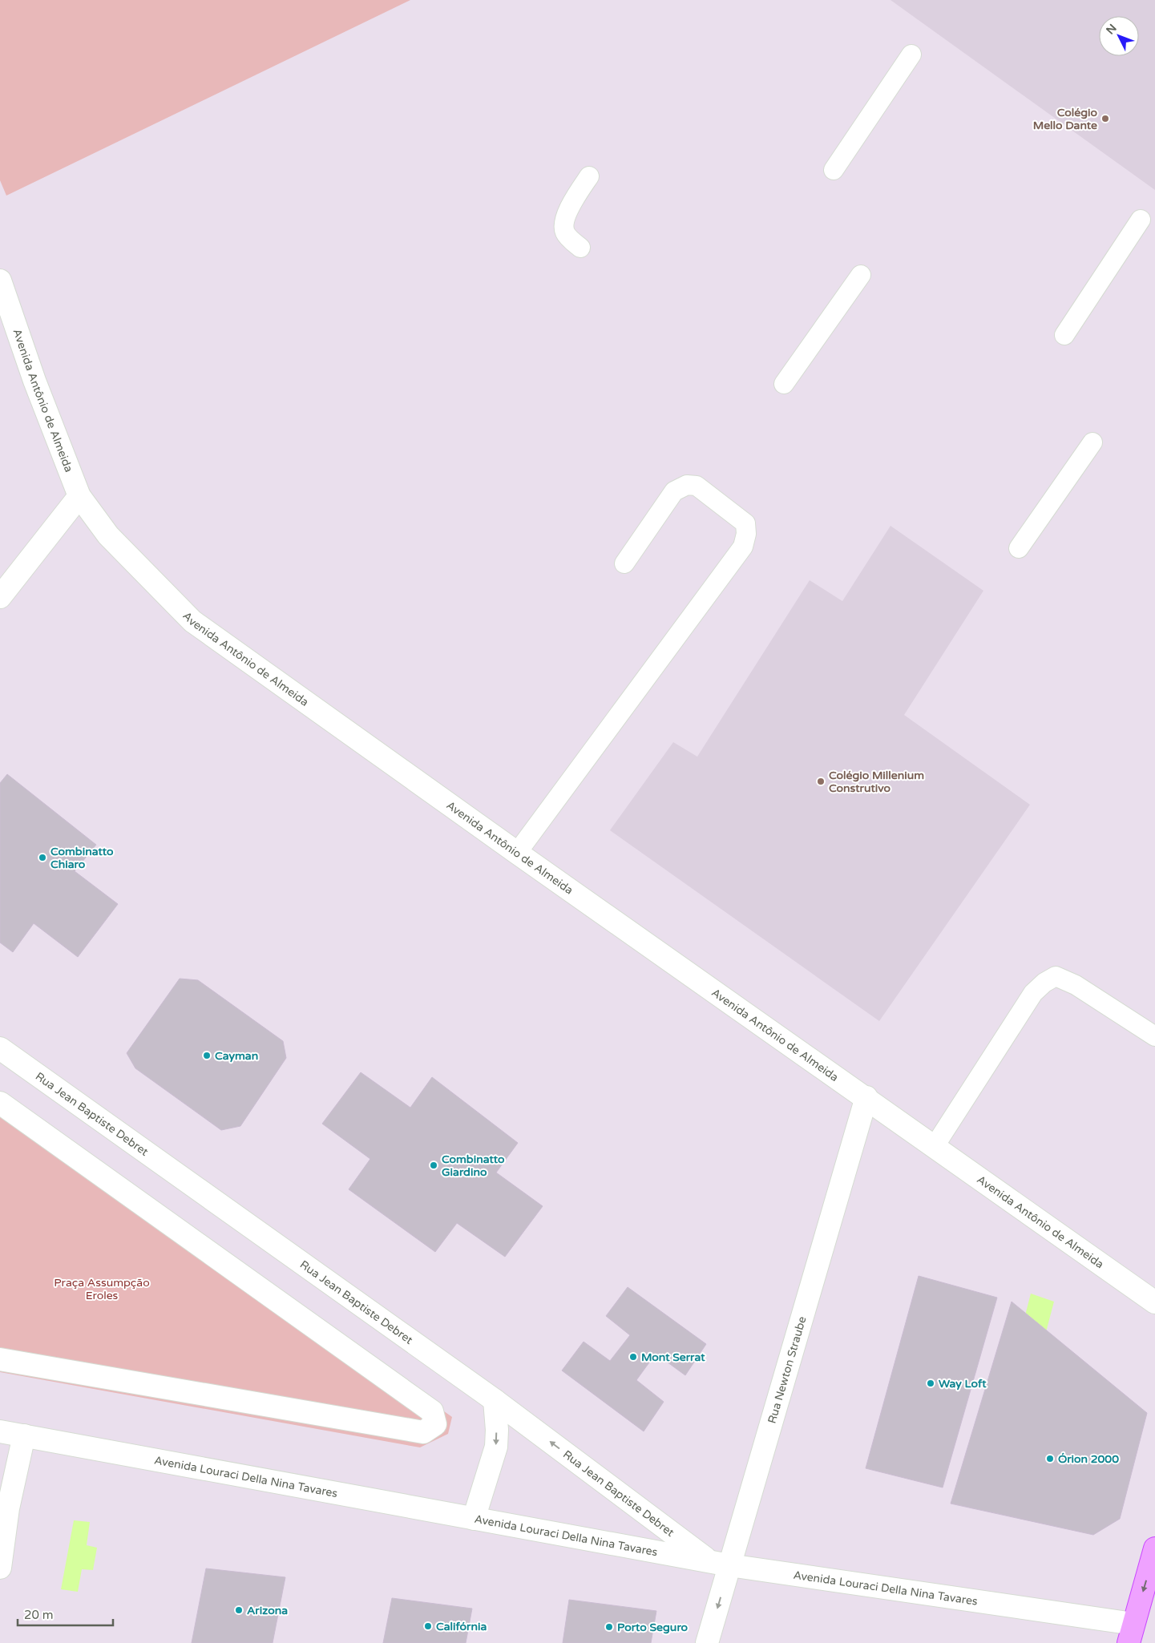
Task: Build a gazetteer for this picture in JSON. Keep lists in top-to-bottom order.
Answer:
{
  "streets": {
    "street": [
      "Avenida Antônio de Almeida",
      "Rua Jean Baptiste Debret",
      "Rua Newton Straube",
      "Avenida Louraci Della Nina Tavares"
    ]
  },
  "crossings": [
    ["Avenida Antônio de Almeida", "Rua Newton Straube"],
    ["Rua Jean Baptiste Debret", "Rua Newton Straube"],
    ["Rua Jean Baptiste Debret", "Avenida Louraci Della Nina Tavares"],
    ["Rua Newton Straube", "Avenida Louraci Della Nina Tavares"]
  ],
  "parks": ["Praça Assumpção Eroles"],
  "places": [
    "Colégio Mello Dante",
    "Colégio Millenium Construtivo",
    "Combinatto Chiaro",
    "Cayman",
    "Combinatto Giardino",
    "Mont Serrat",
    "Way Loft",
    "Órion 2000",
    "Arizona",
    "Califórnia",
    "Porto Seguro"
  ],
  "scale_bar": "20 m",
  "north": "top left"
}
